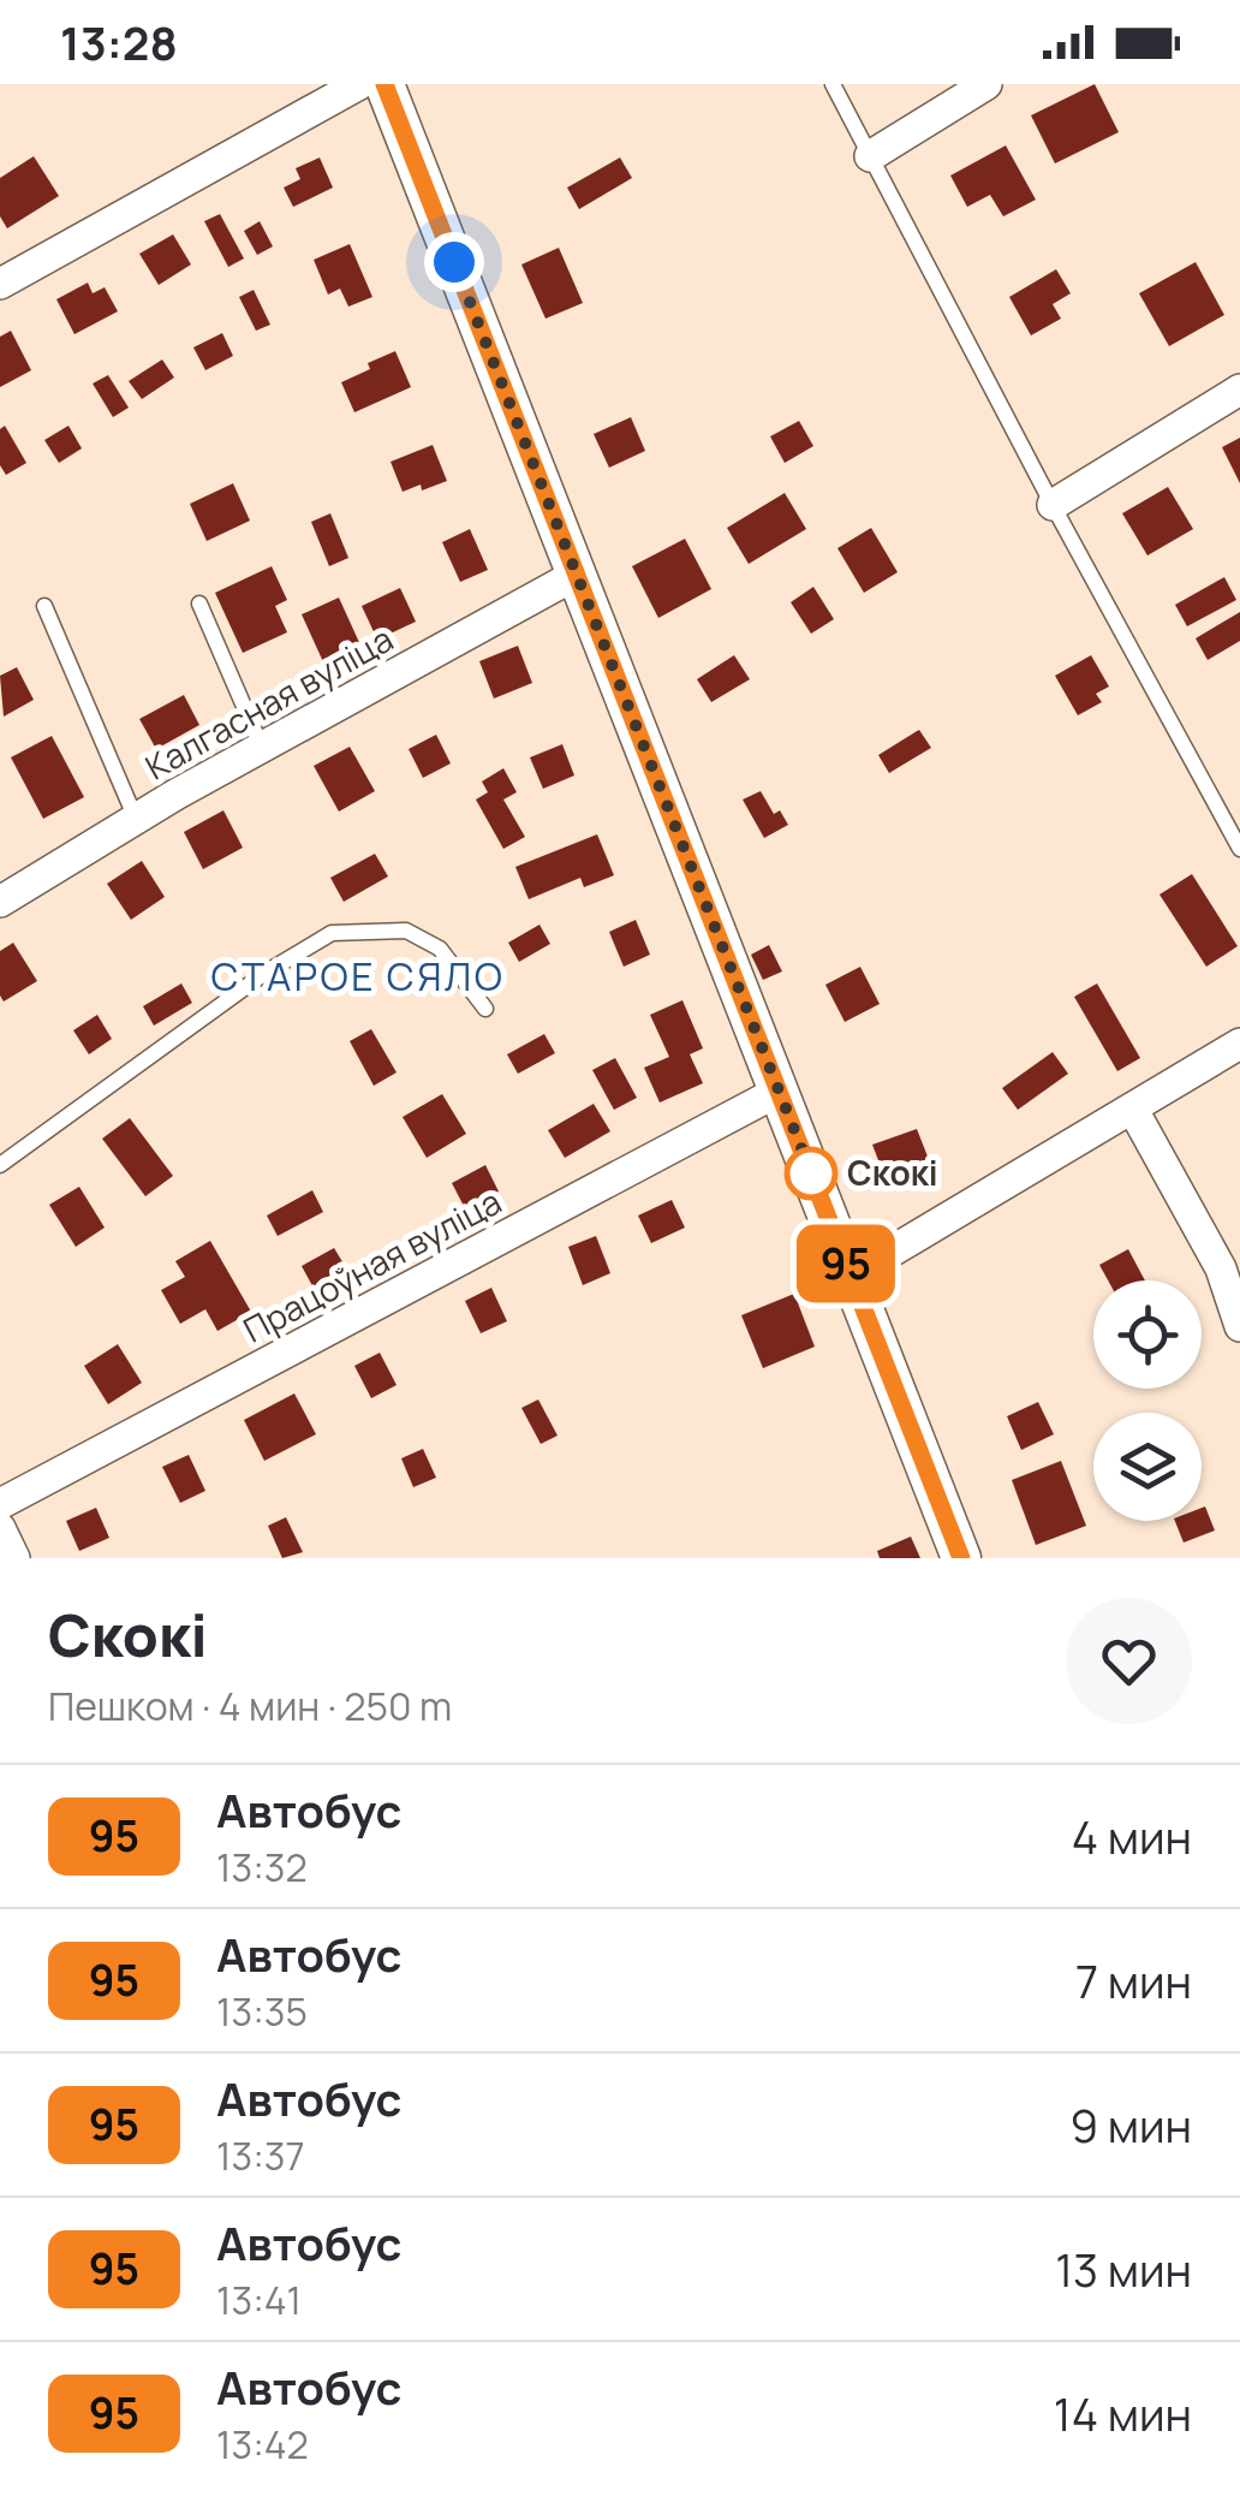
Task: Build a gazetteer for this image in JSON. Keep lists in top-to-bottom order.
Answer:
{
  "streets": {
    "street": ["Калгасная вуліца", "Працоўная вуліца"]
  },
  "districts": ["СТАРОЕ СЯЛО"],
  "places": ["Скокі"],
  "lines": ["bus line 95"],
  "page": {
    "status": "13:28",
    "on_map": "95",
    "heading": ["Скокі", "Пешком · 4 мин · 250 m"],
    "list": [
      {
        "mark": "95",
        "name": "Автобус",
        "note": "13:32",
        "value": "4 мин"
      },
      {
        "mark": "95",
        "name": "Автобус",
        "note": "13:35",
        "value": "7 мин"
      },
      {
        "mark": "95",
        "name": "Автобус",
        "note": "13:37",
        "value": "9 мин"
      },
      {
        "mark": "95",
        "name": "Автобус",
        "note": "13:41",
        "value": "13 мин"
      },
      {
        "mark": "95",
        "name": "Автобус",
        "note": "13:42",
        "value": "14 мин"
      }
    ]
  }
}
